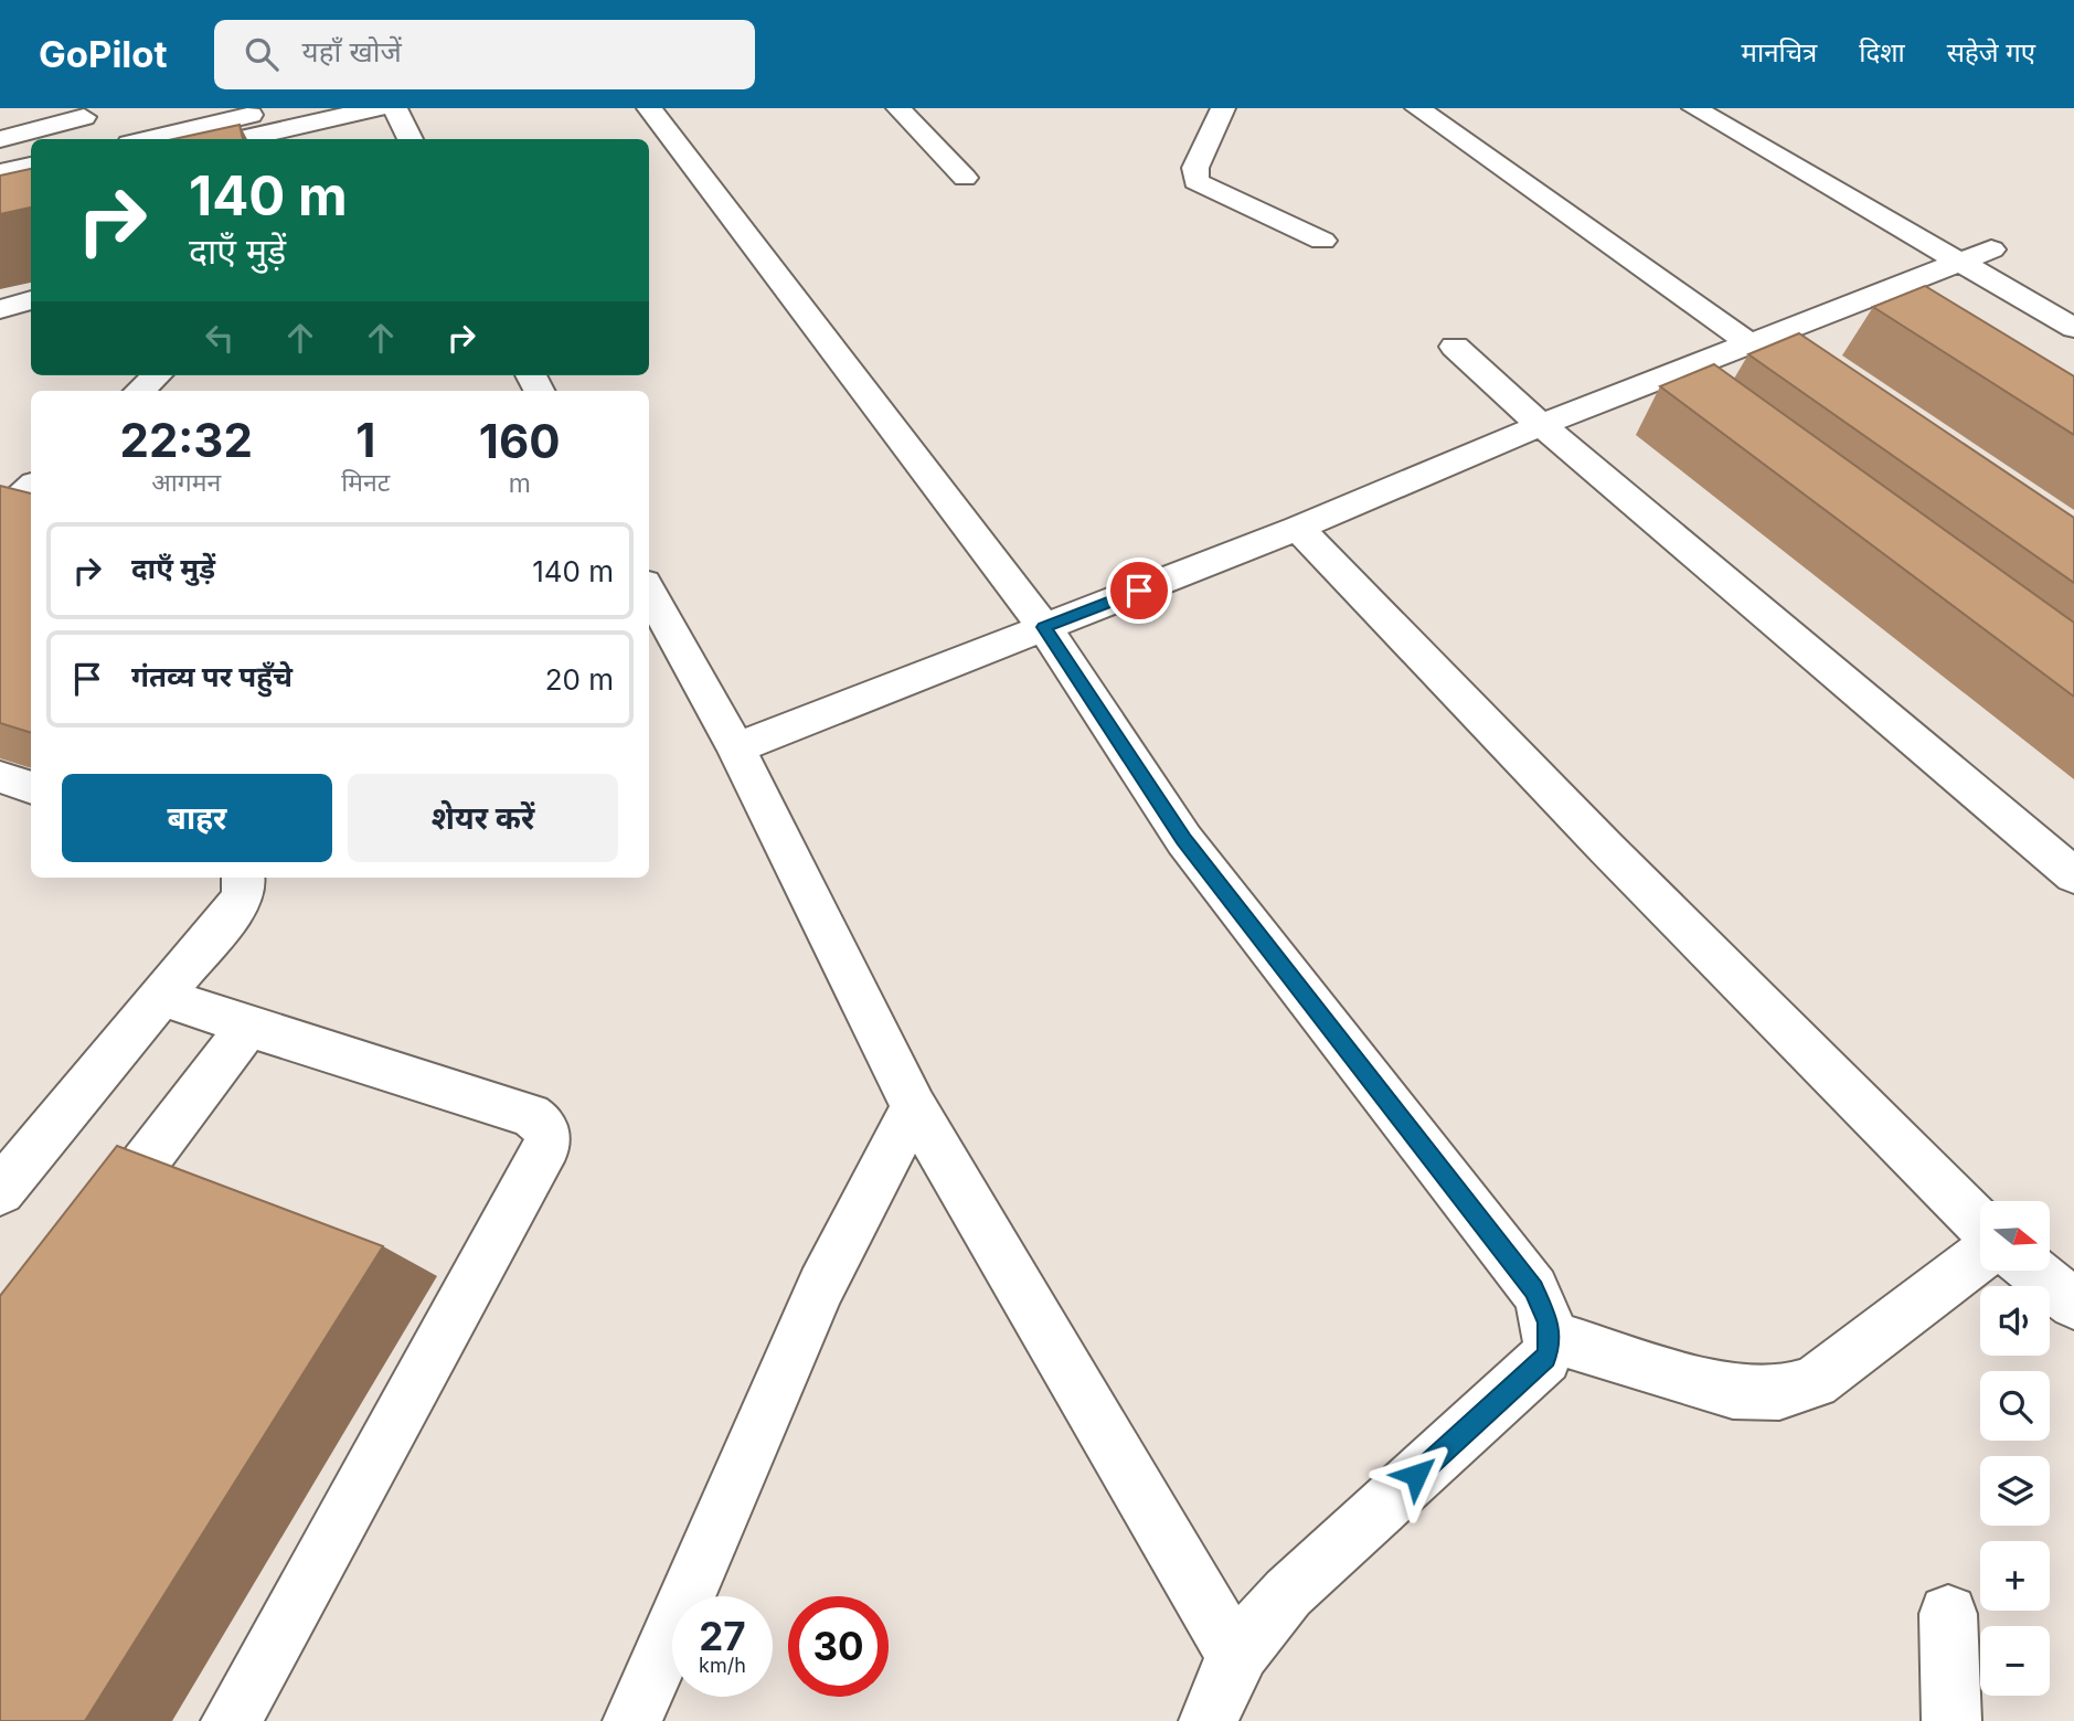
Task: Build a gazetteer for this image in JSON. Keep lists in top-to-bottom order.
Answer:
{
  "north": "right",
  "page": {
    "header": "GoPilot",
    "search": "यहाँ खोजें",
    "nav": ["मानचित्र", "दिशा", "सहेजे गए"],
    "turn": ["140 m", "दाएँ मुड़ें"],
    "eta": [
      "22:32",
      "आगमन",
      "1",
      "मिनट",
      "160",
      "m"
    ],
    "list": [
      {
        "name": "दाएँ मुड़ें",
        "value": "140 m"
      },
      {
        "name": "गंतव्य पर पहुँचे",
        "value": "20 m"
      }
    ],
    "buttons": ["बाहर", "शेयर करें"],
    "map_buttons": ["+", "−"],
    "speed": "27 km/h",
    "limit": "30"
  }
}
